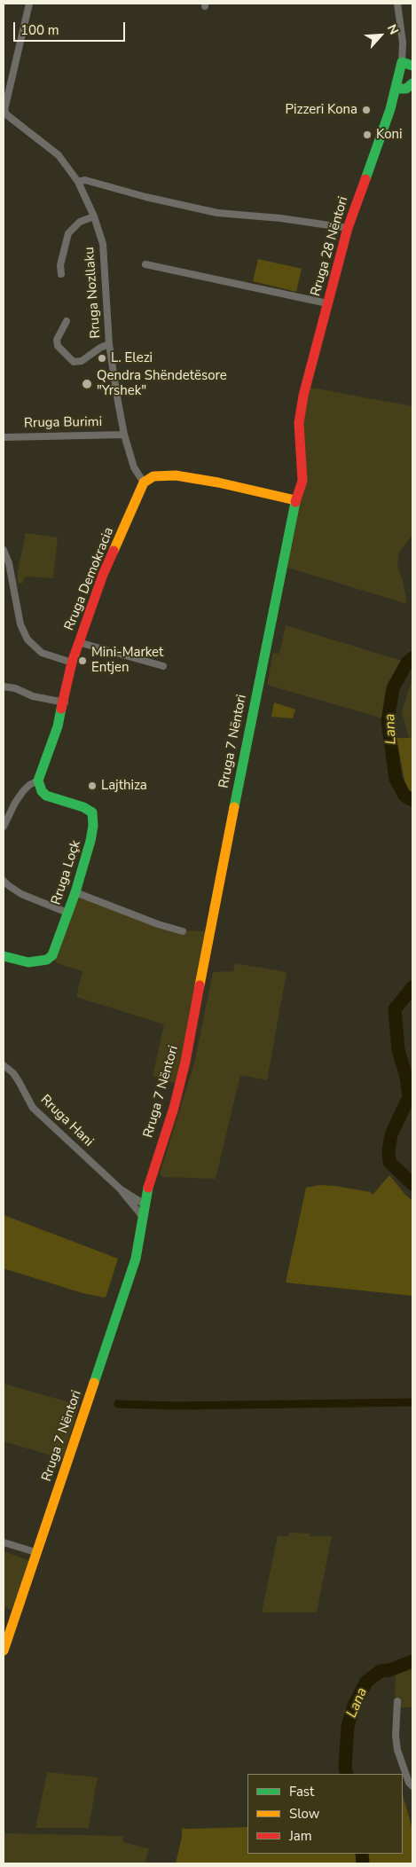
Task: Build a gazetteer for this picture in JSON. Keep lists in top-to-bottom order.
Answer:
{
  "streets": {
    "main road": [
      "Rruga 28 Nëntori",
      "Rruga Demokracia",
      "Rruga 7 Nëntori",
      "Rruga Loçk"
    ],
    "street": ["Rruga Nozllaku", "Rruga Burimi", "Rruga Hani"]
  },
  "crossings": [
    ["Rruga 28 Nëntori", "Rruga 7 Nëntori"],
    ["Rruga Nozllaku", "Rruga Burimi"],
    ["Rruga Nozllaku", "Rruga Demokracia"],
    ["Rruga Demokracia", "Rruga Loçk"],
    ["Rruga 7 Nëntori", "Rruga Hani"]
  ],
  "water": ["Lana"],
  "places": [
    "Pizzeri Kona",
    "Koni",
    "L. Elezi",
    "Qendra Shëndetësore \"Yrshek\"",
    "Mini-Market Entjen",
    "Lajthiza"
  ],
  "legend": ["Fast", "Slow", "Jam"],
  "scale_bar": "100 m",
  "north": "top right"
}
